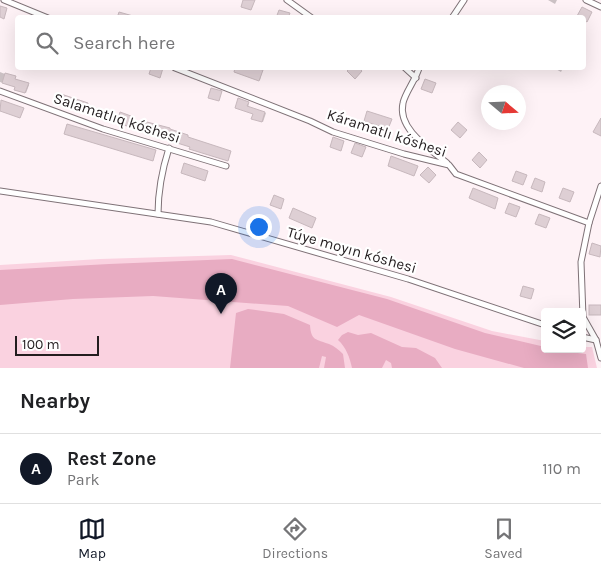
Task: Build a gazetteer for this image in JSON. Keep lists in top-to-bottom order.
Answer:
{
  "streets": {
    "street": ["Salamatlıq kóshesi", "Káramatlı kóshesi", "Túye moyın kóshesi"]
  },
  "scale_bar": "100 m",
  "north": "right",
  "page": {
    "search": "Search here",
    "pins": "A",
    "scale": "100 m",
    "heading": "Nearby",
    "list": [
      {
        "mark": "A",
        "name": "Rest Zone",
        "note": "Park",
        "value": "110 m"
      }
    ],
    "nav": ["Map", "Directions", "Saved"]
  }
}
